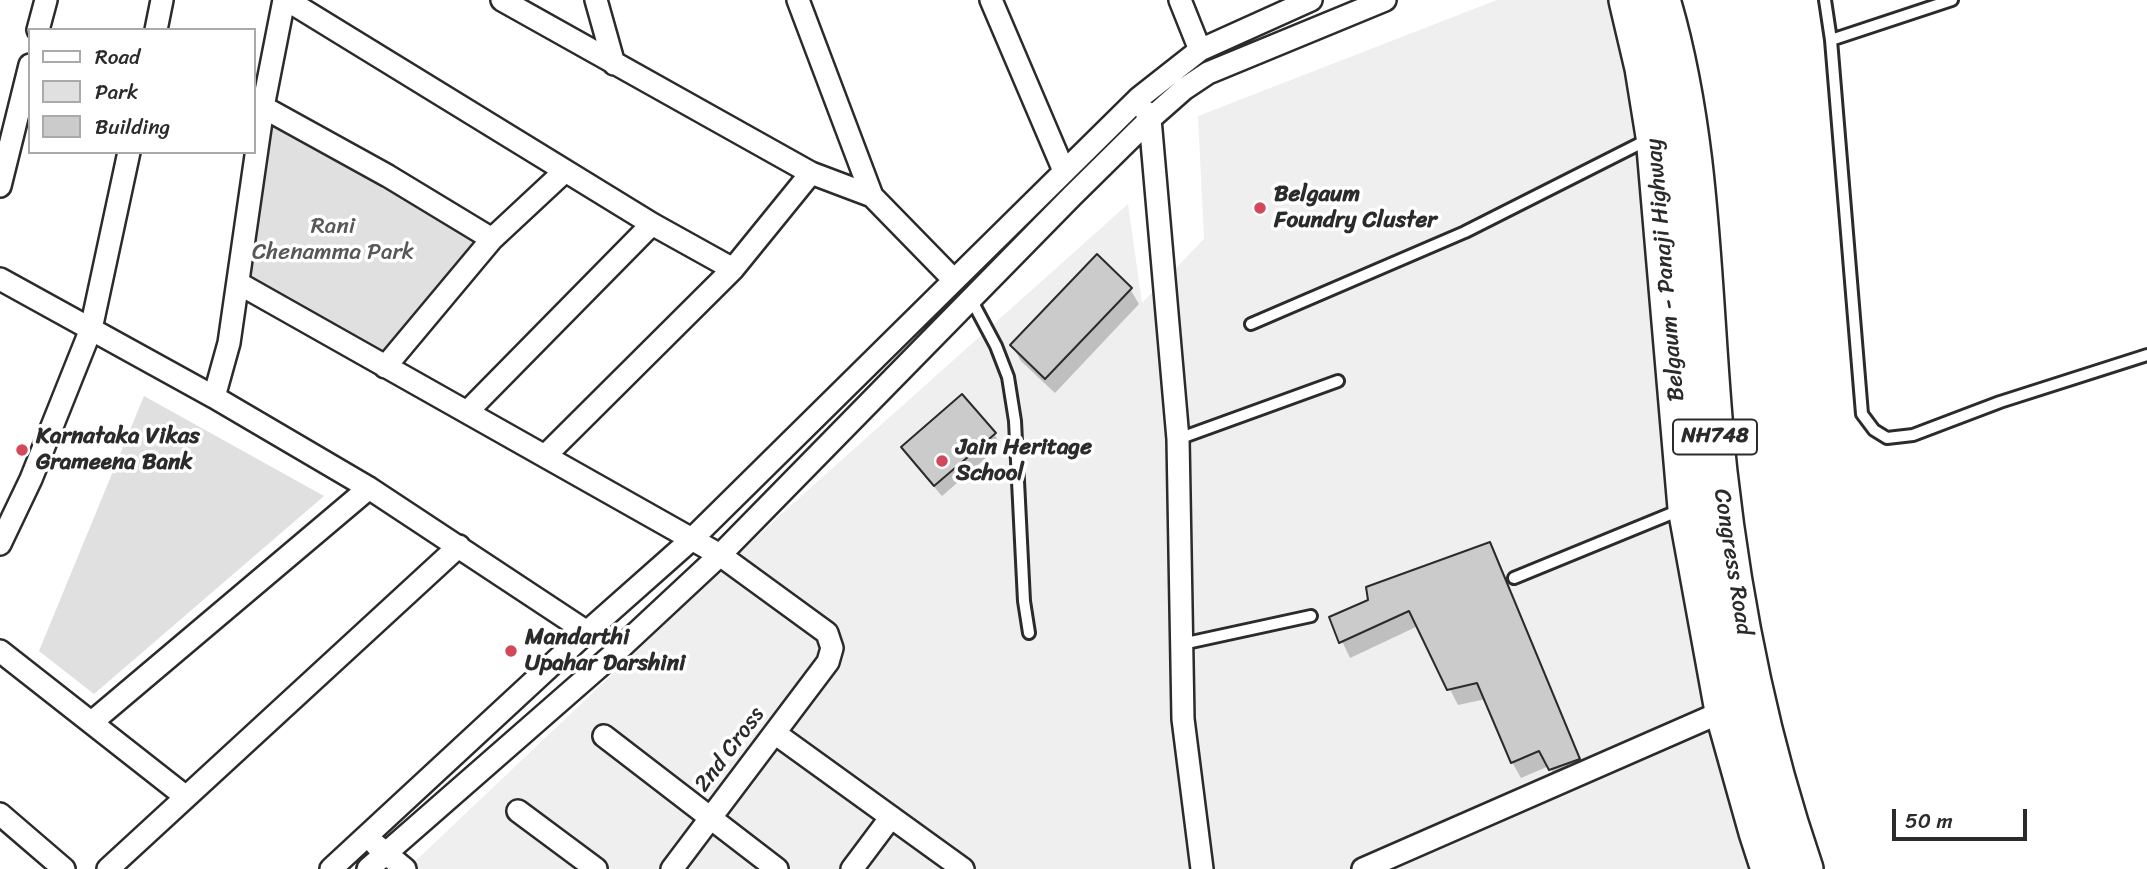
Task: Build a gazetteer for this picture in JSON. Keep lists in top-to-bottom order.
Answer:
{
  "streets": {
    "highway": ["Belgaum - Panaji Highway", "NH748", "Congress Road"],
    "street": ["2nd Cross"]
  },
  "parks": ["Rani Chenamma Park"],
  "places": [
    "Belgaum Foundry Cluster",
    "Karnataka Vikas Grameena Bank",
    "Jain Heritage School",
    "Mandarthi Upahar Darshini"
  ],
  "legend": ["Road", "Park", "Building"],
  "scale_bar": "50 m"
}
